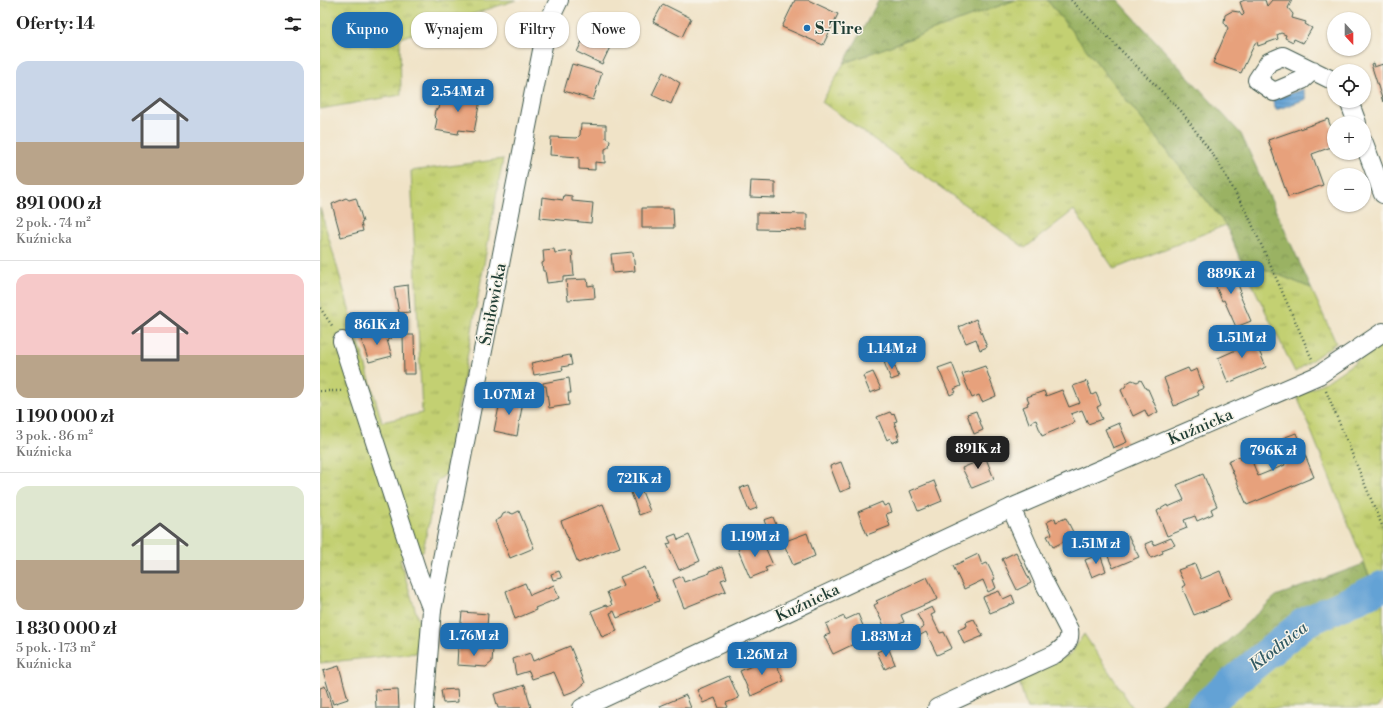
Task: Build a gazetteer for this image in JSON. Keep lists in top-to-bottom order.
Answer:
{
  "streets": {
    "street": ["Śmiłowicka", "Kuźnicka"]
  },
  "water": ["Kłodnica"],
  "places": ["S-Tire"],
  "north": "bottom",
  "page": {
    "heading": "Oferty: 14",
    "map_buttons": ["+", "−"],
    "chip": [
      "Kupno",
      "Wynajem",
      "Filtry",
      "Nowe"
    ],
    "list": [
      {
        "name": "891 000 zł",
        "note": "2 pok. · 74 m² · Kuźnicka"
      },
      {
        "name": "1 190 000 zł",
        "note": "3 pok. · 86 m² · Kuźnicka"
      },
      {
        "name": "1 830 000 zł",
        "note": "5 pok. · 173 m² · Kuźnicka"
      }
    ],
    "price": [
      "2.54M zł",
      "889K zł",
      "861K zł",
      "1.51M zł",
      "1.14M zł",
      "1.07M zł",
      "891K zł",
      "796K zł",
      "721K zł",
      "1.19M zł",
      "1.51M zł",
      "1.76M zł",
      "1.83M zł",
      "1.26M zł"
    ]
  }
}
